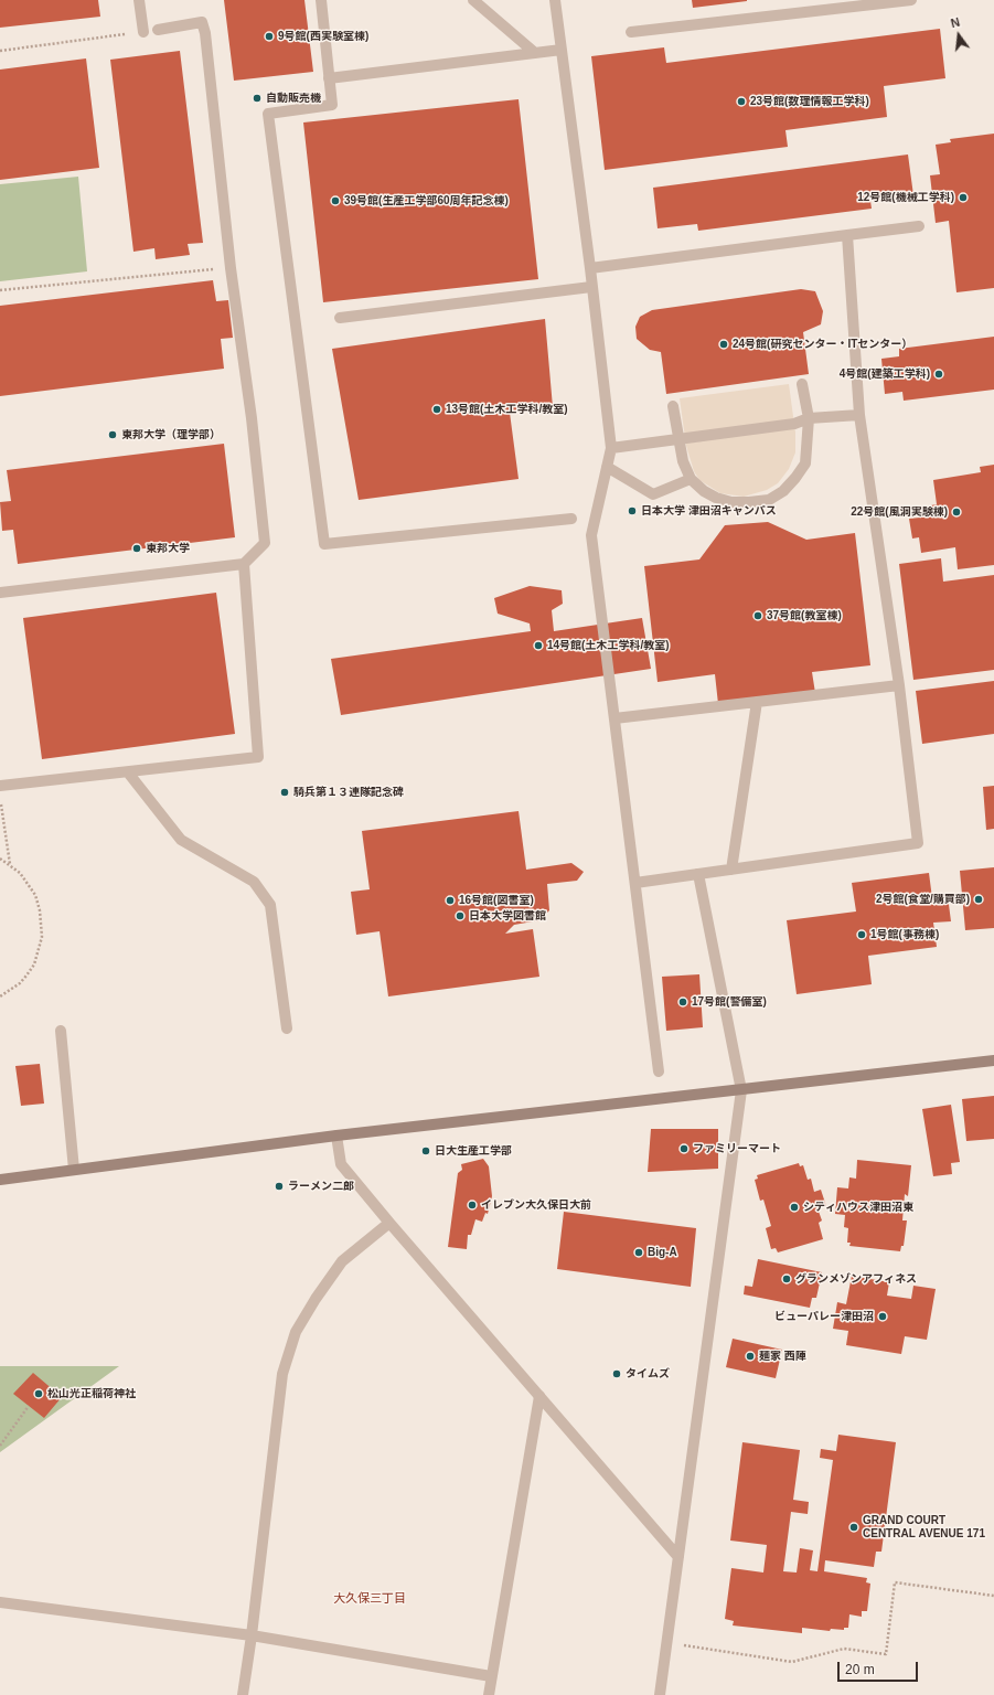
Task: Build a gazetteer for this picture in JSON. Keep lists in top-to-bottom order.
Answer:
{
  "districts": ["大久保三丁目"],
  "places": [
    "9号館(西実験室棟)",
    "自動販売機",
    "23号館(数理情報工学科)",
    "12号館(機械工学科)",
    "39号館(生産工学部60周年記念棟)",
    "24号館(研究センター・ITセンター）",
    "4号館(建築工学科)",
    "13号館(土木工学科/教室)",
    "東邦大学（理学部）",
    "日本大学 津田沼キャンパス",
    "22号館(風洞実験棟)",
    "東邦大学",
    "37号館(教室棟)",
    "14号館(土木工学科/教室)",
    "騎兵第１３連隊記念碑",
    "2号館(食堂/購買部)",
    "16号館(図書室)",
    "日本大学図書館",
    "1号館(事務棟)",
    "17号館(警備室)",
    "ファミリーマート",
    "日大生産工学部",
    "ラーメン二郎",
    "イレブン大久保日大前",
    "シティハウス津田沼東",
    "Big-A",
    "グランメゾンアフィネス",
    "ビューパレー津田沼",
    "麺家 西陣",
    "タイムズ",
    "松山光正稲荷神社",
    "GRAND COURT CENTRAL AVENUE 171"
  ],
  "scale_bar": "20 m",
  "north": "top"
}
